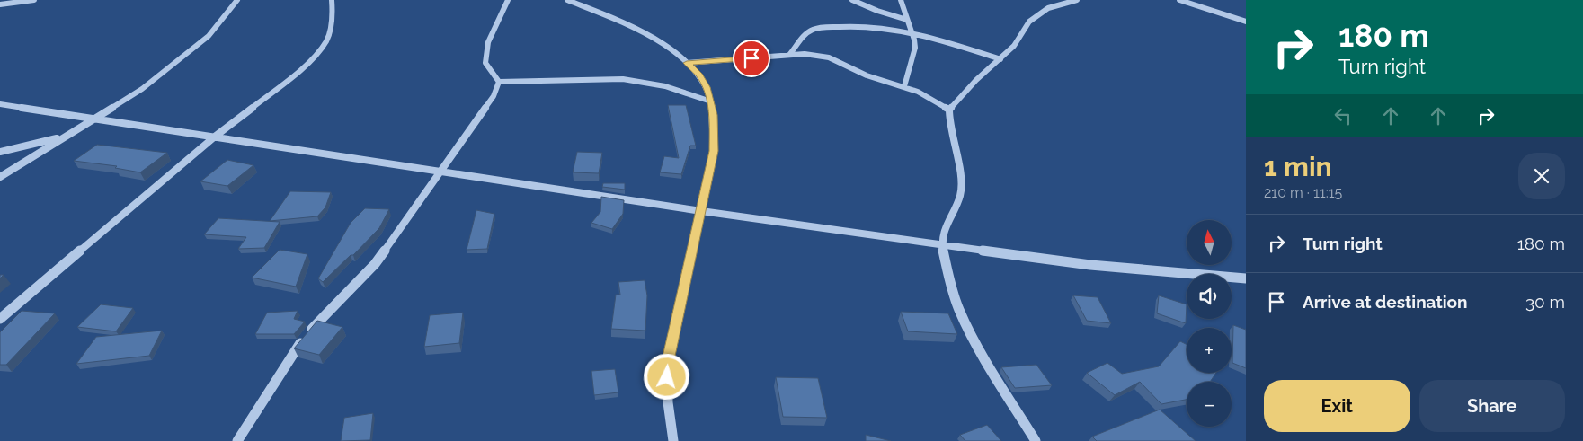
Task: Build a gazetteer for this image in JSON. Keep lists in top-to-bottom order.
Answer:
{
  "north": "top",
  "page": {
    "turn": ["180 m", "Turn right"],
    "heading": ["1 min", "210 m · 11:15"],
    "list": [
      {
        "name": "Turn right",
        "value": "180 m"
      },
      {
        "name": "Arrive at destination",
        "value": "30 m"
      }
    ],
    "map_buttons": ["+", "−"],
    "buttons": ["Exit", "Share"]
  }
}
